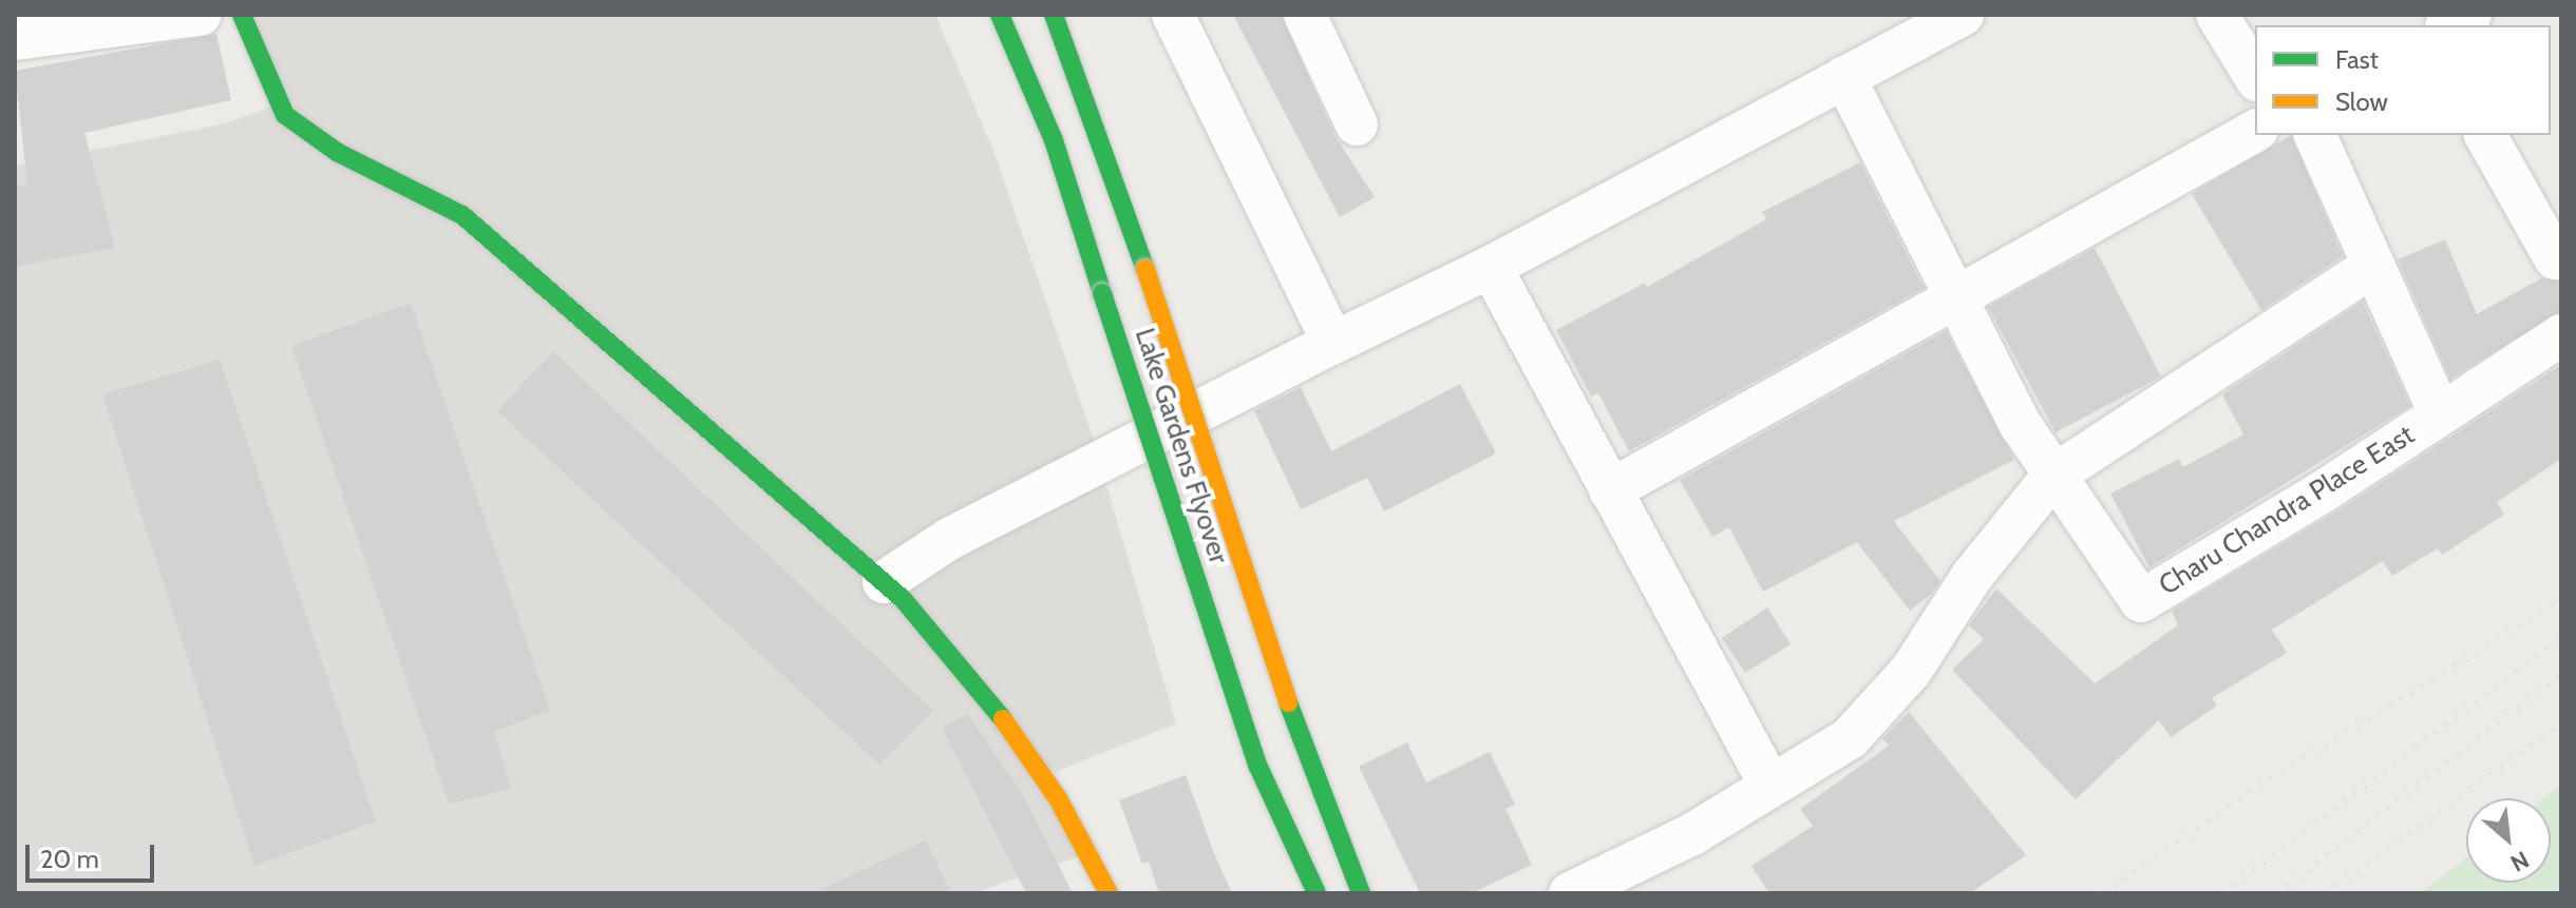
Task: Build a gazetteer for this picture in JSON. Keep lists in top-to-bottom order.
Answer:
{
  "streets": {
    "main road": ["Lake Gardens Flyover"],
    "street": ["Charu Chandra Place East"]
  },
  "legend": ["Fast", "Slow"],
  "scale_bar": "20 m",
  "north": "bottom right"
}
